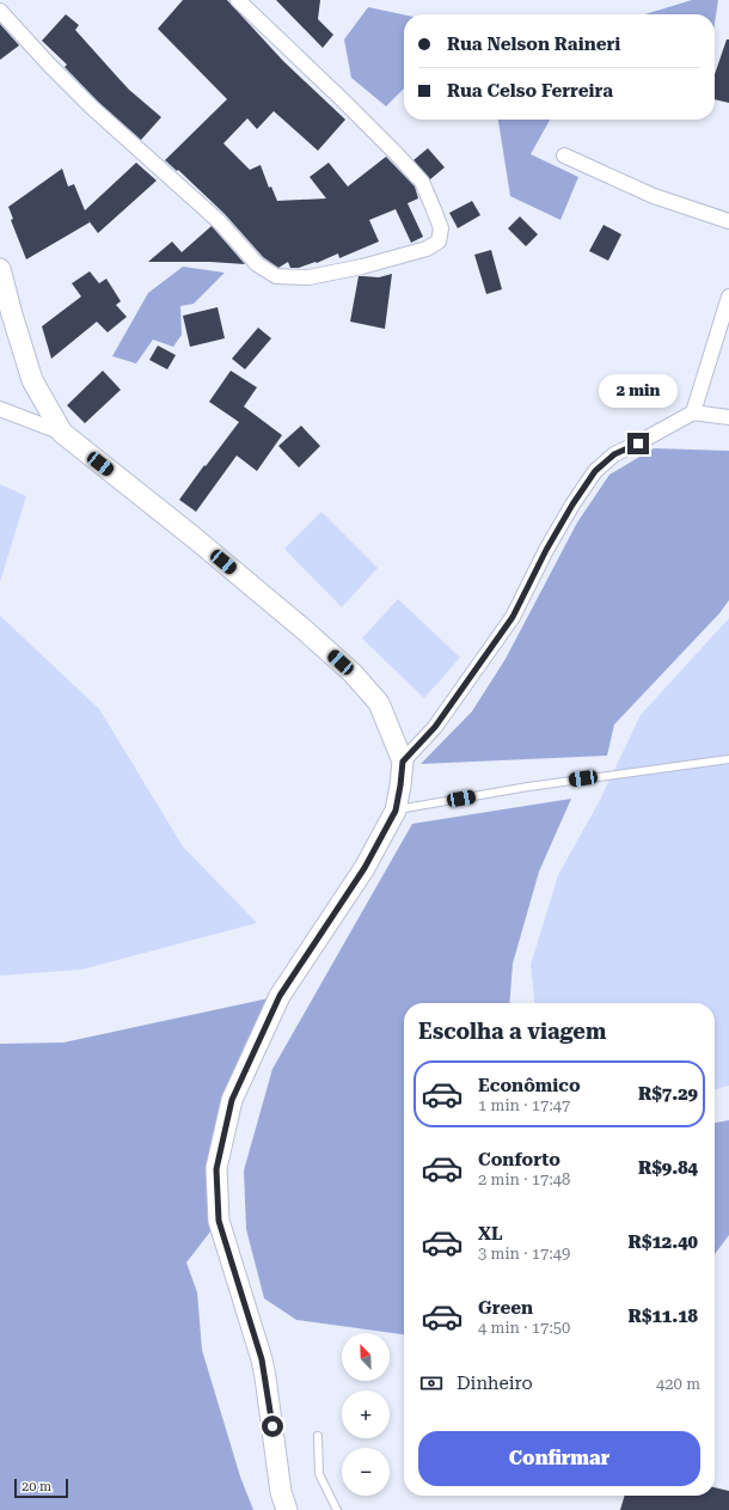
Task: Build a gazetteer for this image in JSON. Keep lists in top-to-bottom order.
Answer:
{
  "scale_bar": "20 m",
  "north": "top left",
  "page": {
    "banner": ["Rua Nelson Raineri", "Rua Celso Ferreira"],
    "bubble": "2 min",
    "heading": "Escolha a viagem",
    "list": [
      {
        "name": "Econômico",
        "note": "1 min · 17:47",
        "value": "R$7.29"
      },
      {
        "name": "Conforto",
        "note": "2 min · 17:48",
        "value": "R$9.84"
      },
      {
        "name": "XL",
        "note": "3 min · 17:49",
        "value": "R$12.40"
      },
      {
        "name": "Green",
        "note": "4 min · 17:50",
        "value": "R$11.18"
      }
    ],
    "map_buttons": ["+", "−"],
    "pay": ["Dinheiro", "420 m"],
    "buttons": "Confirmar",
    "scale": "20 m"
  }
}
